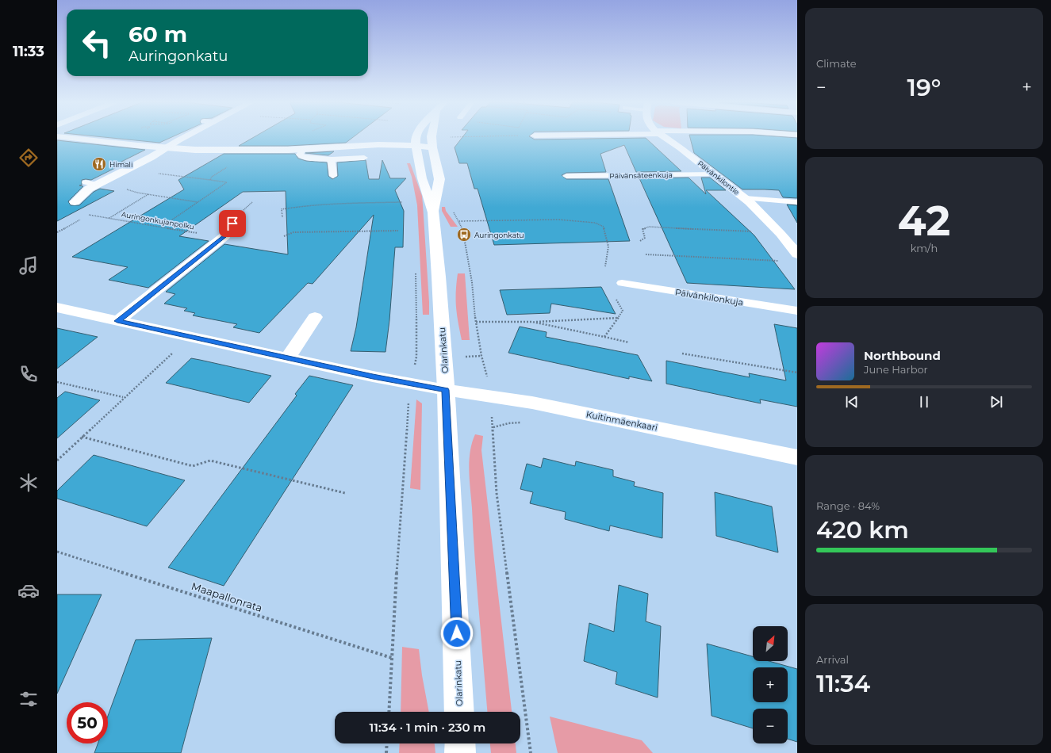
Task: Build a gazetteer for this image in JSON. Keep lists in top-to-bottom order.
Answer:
{
  "streets": {
    "street": ["Päivänkilontie", "Olarinkatu", "Kuitinmäenkaari"],
    "lane": ["Päivänsäteenkuja", "Päivänkilonkuja"],
    "path": ["Auringonkujanpolku", "Maapallonrata"]
  },
  "crossings": [
    ["Päivänsäteenkuja", "Päivänkilontie"],
    ["Olarinkatu", "Kuitinmäenkaari"]
  ],
  "places": {
    "restaurant": ["Himali"],
    "bus stop": ["Auringonkatu"]
  },
  "north": "top right",
  "page": {
    "tabs": "11:33",
    "tile": [
      "Climate",
      ["42", "km/h"],
      ["Range · 84%", "420 km"],
      ["Arrival", "11:34"]
    ],
    "turn": ["60 m", "Auringonkatu"],
    "heat": ["−", "19°", "+"],
    "song": ["Northbound", "June Harbor"],
    "map_buttons": ["+", "−"],
    "limit": "50",
    "trip": "11:34 · 1 min · 230 m"
  }
}
